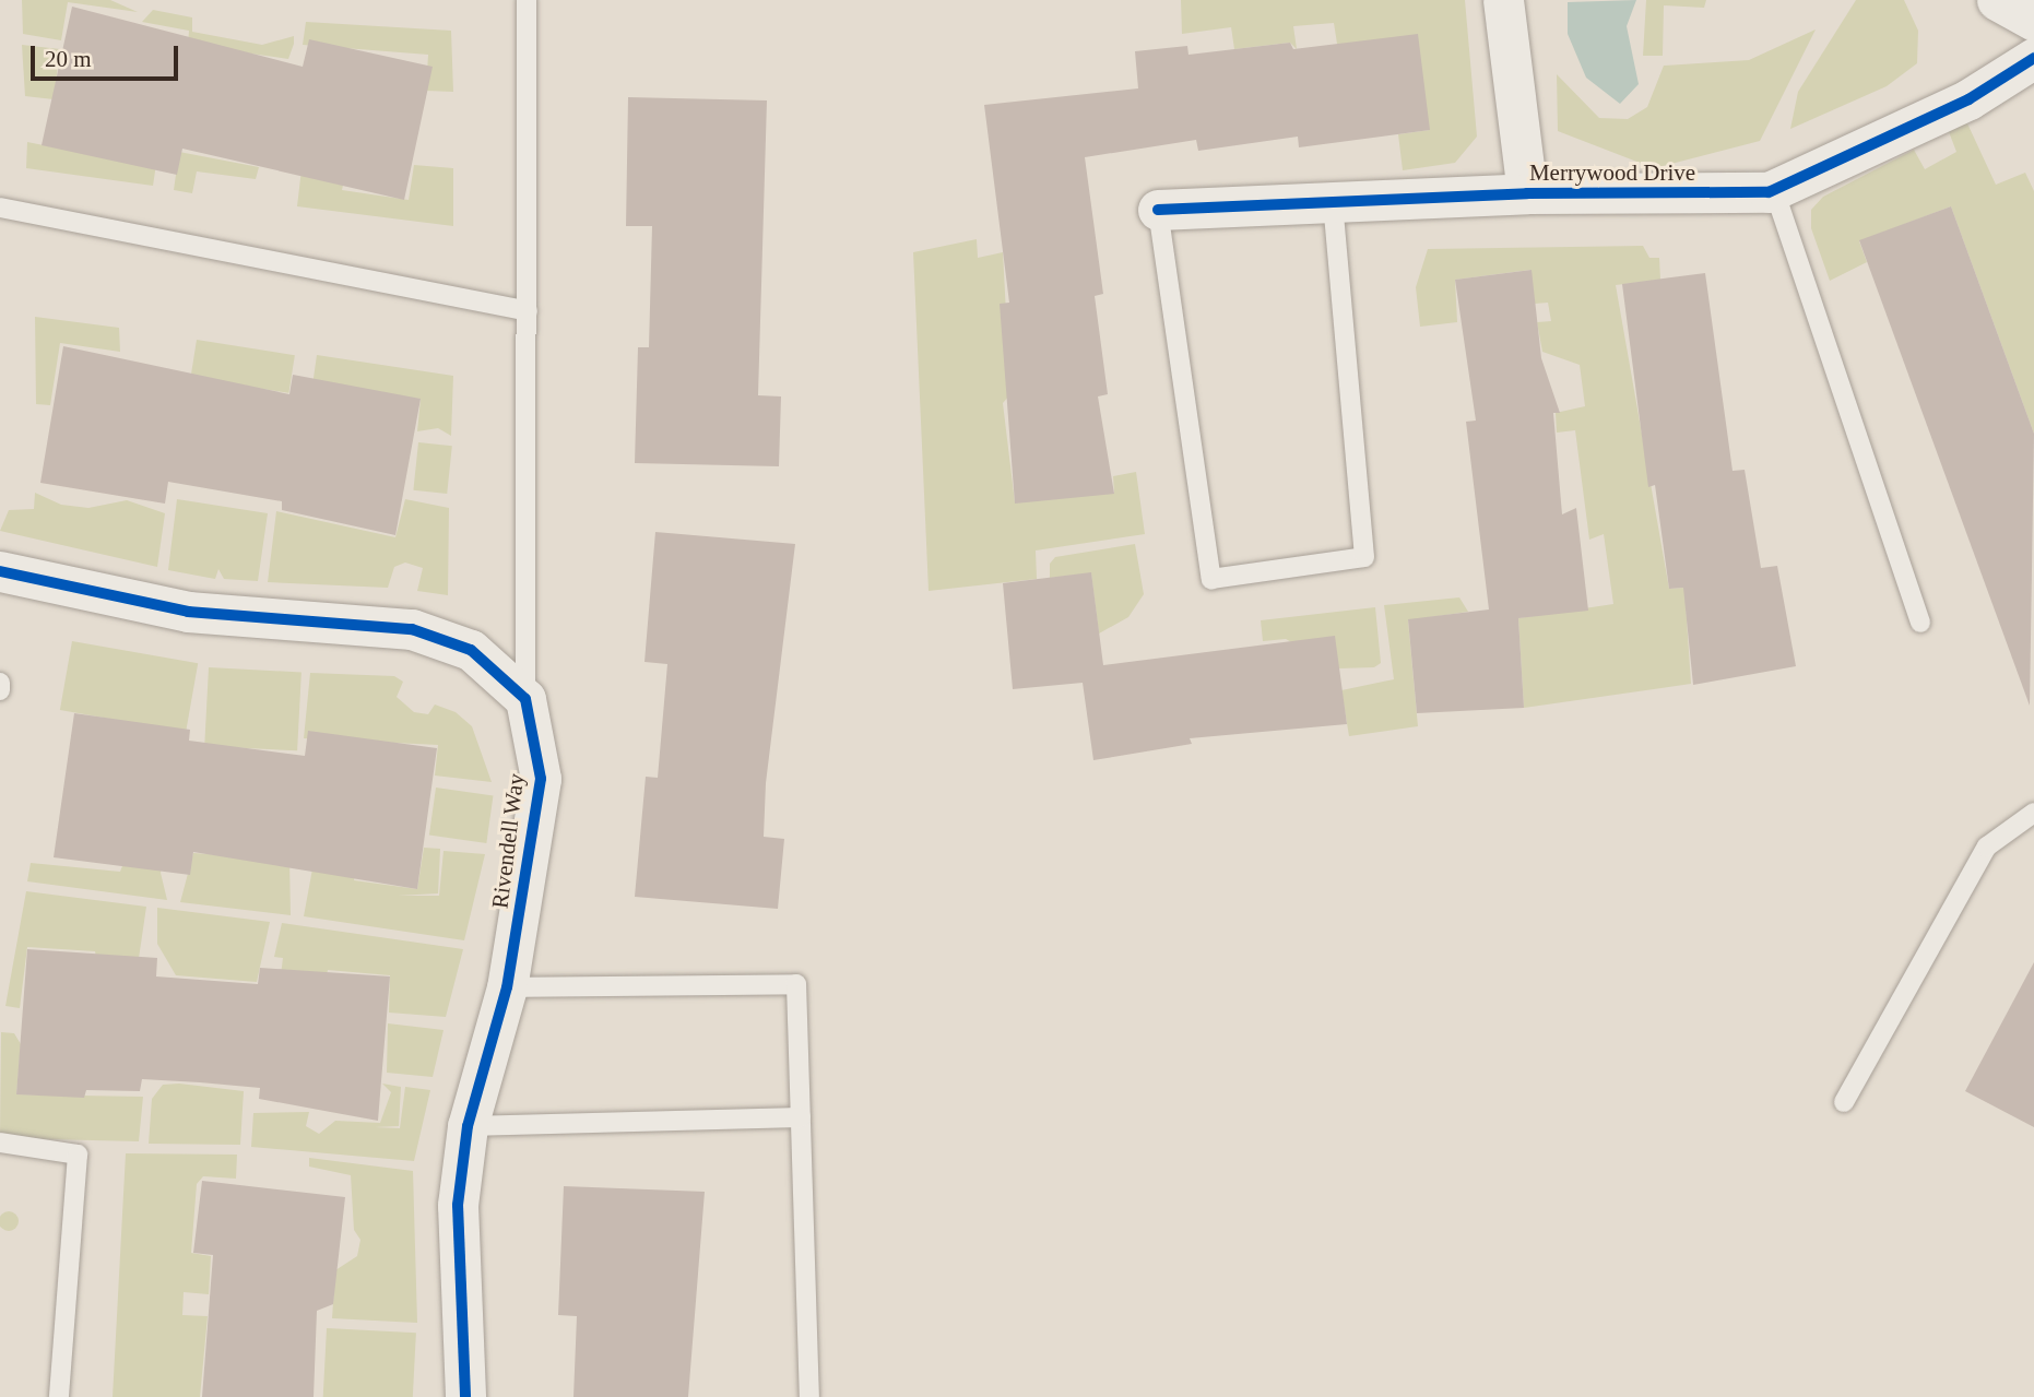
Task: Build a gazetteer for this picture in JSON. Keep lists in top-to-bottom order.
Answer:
{
  "streets": {
    "street": ["Merrywood Drive", "Rivendell Way"]
  },
  "scale_bar": "20 m"
}
